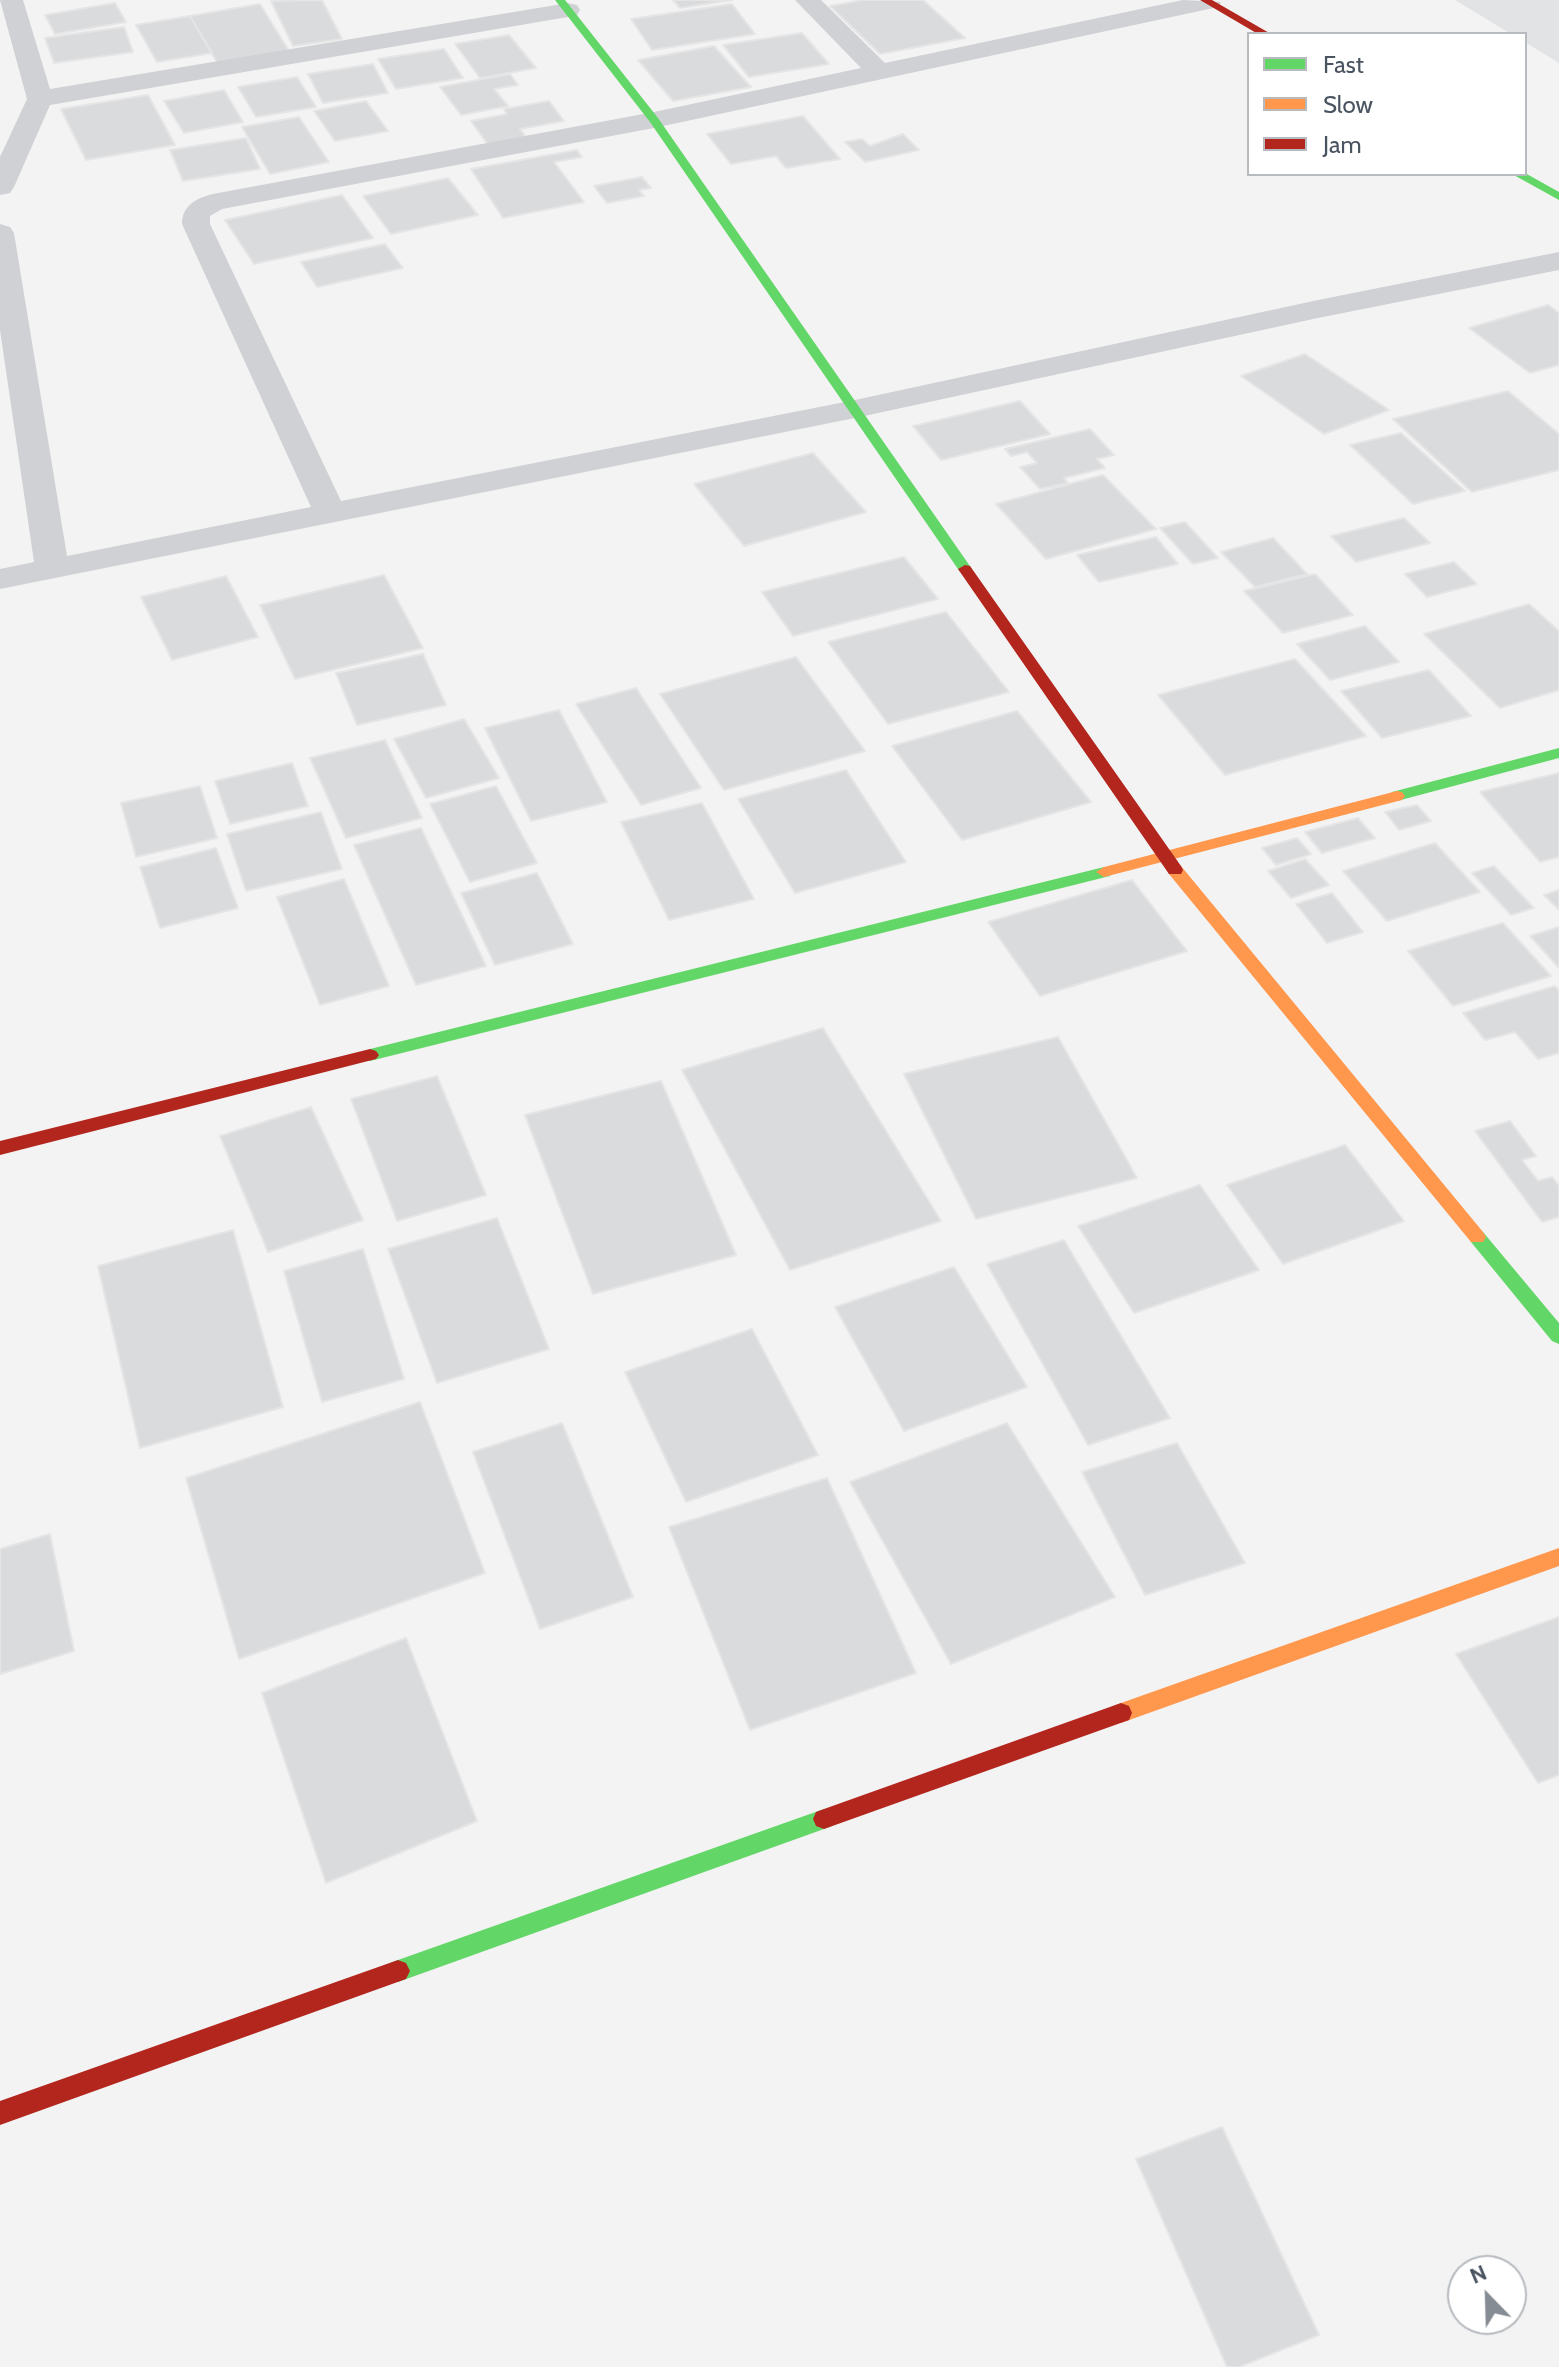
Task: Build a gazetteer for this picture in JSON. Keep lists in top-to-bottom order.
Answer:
{
  "legend": ["Fast", "Slow", "Jam"],
  "north": "top left"
}
